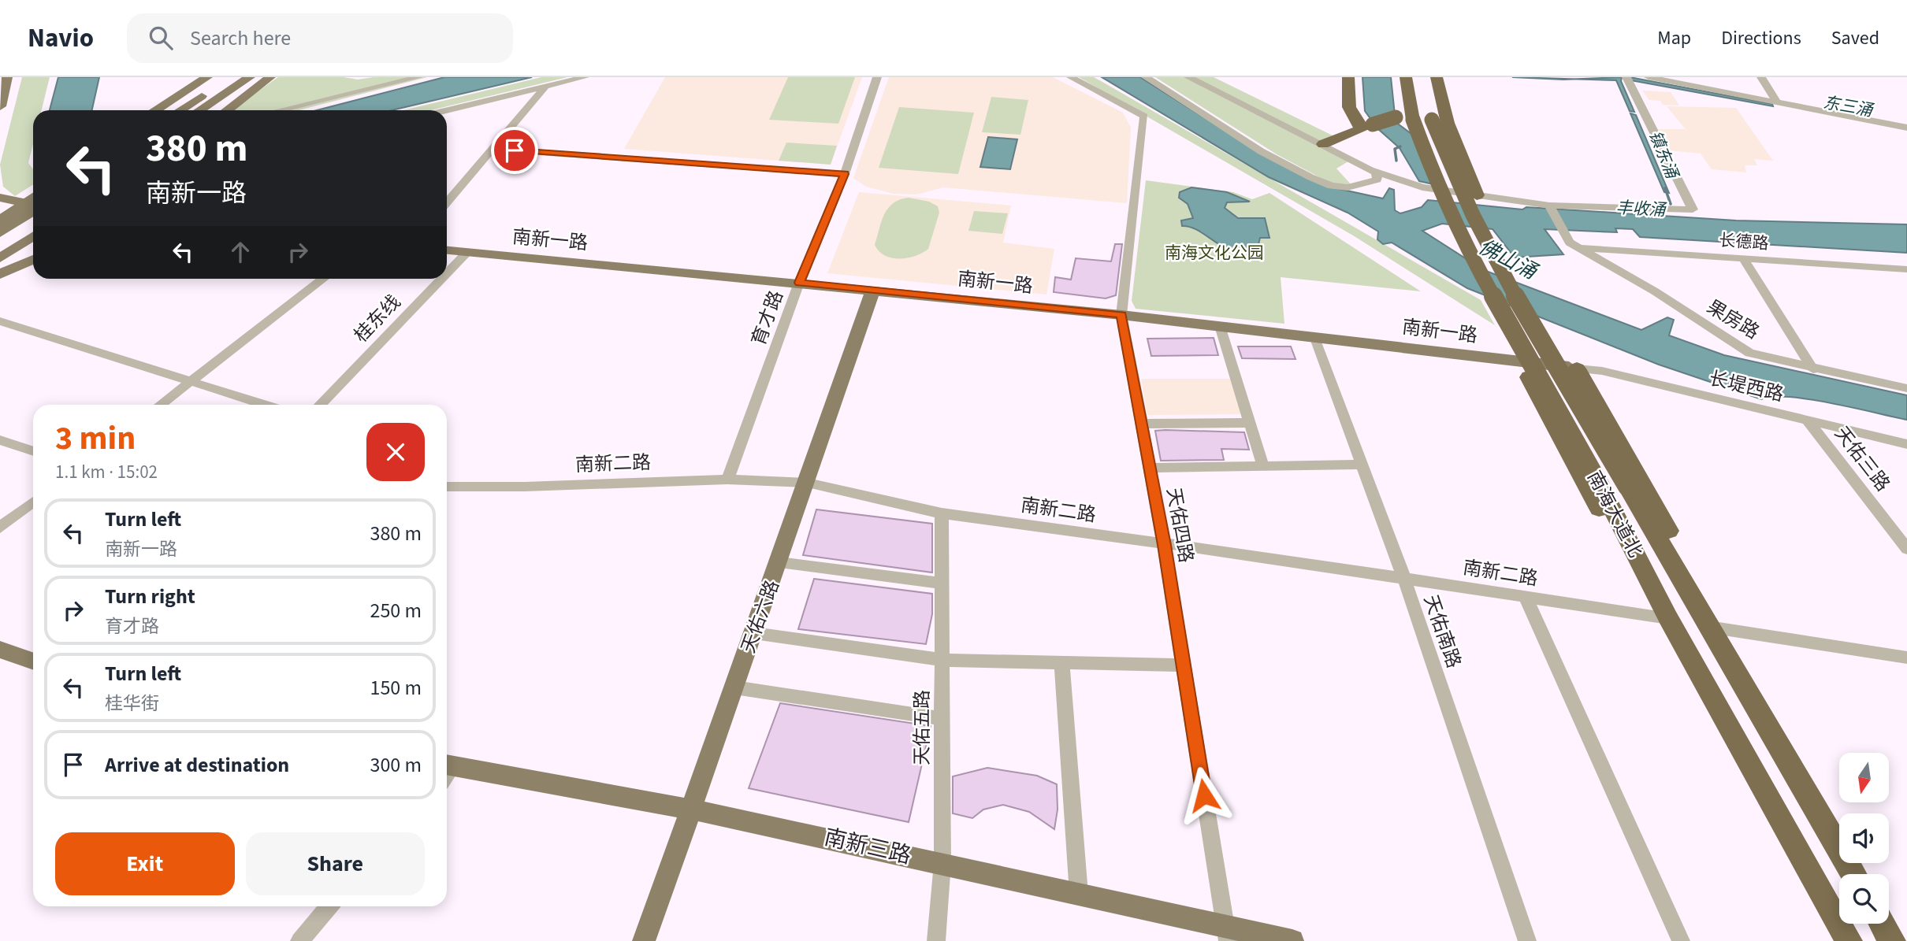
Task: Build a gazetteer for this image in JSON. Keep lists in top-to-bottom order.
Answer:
{
  "streets": {
    "highway": ["南海大道北"],
    "main road": ["南新一路", "天佑六路", "南新三路"],
    "street": [
      "长德路",
      "育才路",
      "桂东线",
      "果房路",
      "长堤西路",
      "天佑三路",
      "南新二路",
      "天佑四路",
      "天佑南路",
      "天佑五路"
    ]
  },
  "crossings": [
    ["南新一路", "育才路"],
    ["南新一路", "桂东线"],
    ["南新一路", "长堤西路"],
    ["南新一路", "天佑四路"],
    ["南新一路", "天佑六路"],
    ["南新一路", "天佑南路"],
    ["长德路", "果房路"],
    ["育才路", "南新二路"],
    ["长堤西路", "天佑三路"],
    ["南新二路", "南海大道北"],
    ["南新二路", "天佑四路"],
    ["南新二路", "天佑六路"],
    ["南新二路", "天佑南路"],
    ["南新二路", "天佑五路"],
    ["天佑四路", "南新三路"],
    ["天佑六路", "南新三路"],
    ["天佑五路", "南新三路"]
  ],
  "water": [
    "东三涌",
    "镇东涌",
    "丰收涌",
    "佛山涌"
  ],
  "parks": ["南海文化公园"],
  "north": "bottom",
  "page": {
    "header": "Navio",
    "search": "Search here",
    "nav": ["Map", "Directions", "Saved"],
    "turn": ["380 m", "南新一路"],
    "heading": ["3 min", "1.1 km · 15:02"],
    "list": [
      {
        "name": "Turn left",
        "note": "南新一路",
        "value": "380 m"
      },
      {
        "name": "Turn right",
        "note": "育才路",
        "value": "250 m"
      },
      {
        "name": "Turn left",
        "note": "桂华街",
        "value": "150 m"
      },
      {
        "name": "Arrive at destination",
        "value": "300 m"
      }
    ],
    "buttons": ["Exit", "Share"]
  }
}
